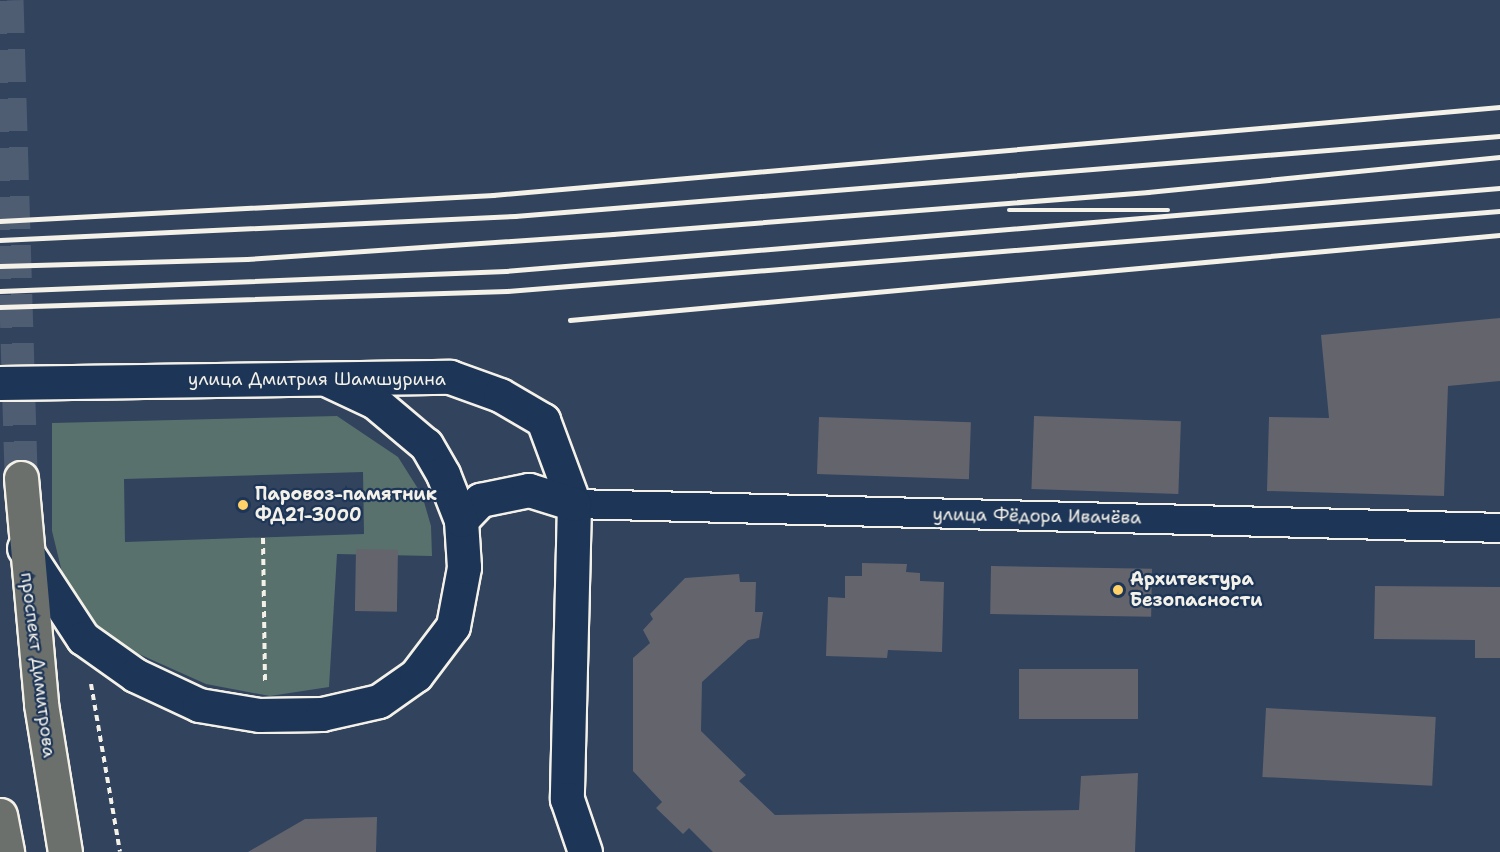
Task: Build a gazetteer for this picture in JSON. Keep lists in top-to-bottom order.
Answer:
{
  "streets": {
    "main road": ["проспект Димитрова"],
    "street": ["улица Дмитрия Шамшурина", "улица Фёдора Ивачёва"]
  },
  "crossings": [
    ["улица Дмитрия Шамшурина", "улица Фёдора Ивачёва"]
  ],
  "places": ["Паровоз-памятник ФД21-3000", "Архитектура Безопасности"]
}
